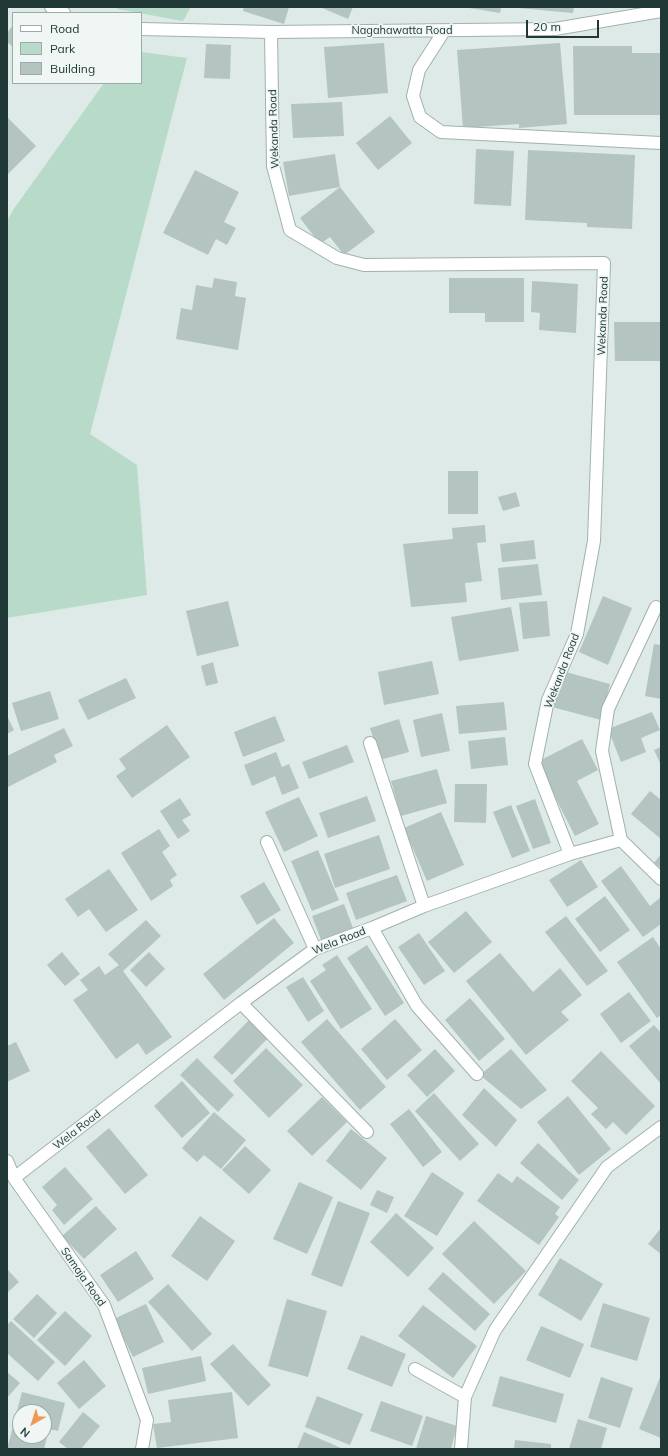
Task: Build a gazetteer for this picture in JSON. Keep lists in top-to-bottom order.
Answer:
{
  "streets": {
    "street": [
      "Nagahawatta Road",
      "Wekanda Road",
      "Wela Road",
      "Samaja Road"
    ]
  },
  "crossings": [
    ["Nagahawatta Road", "Wekanda Road"],
    ["Wekanda Road", "Wela Road"],
    ["Wela Road", "Samaja Road"]
  ],
  "legend": ["Road", "Park", "Building"],
  "scale_bar": "20 m",
  "north": "bottom left"
}
